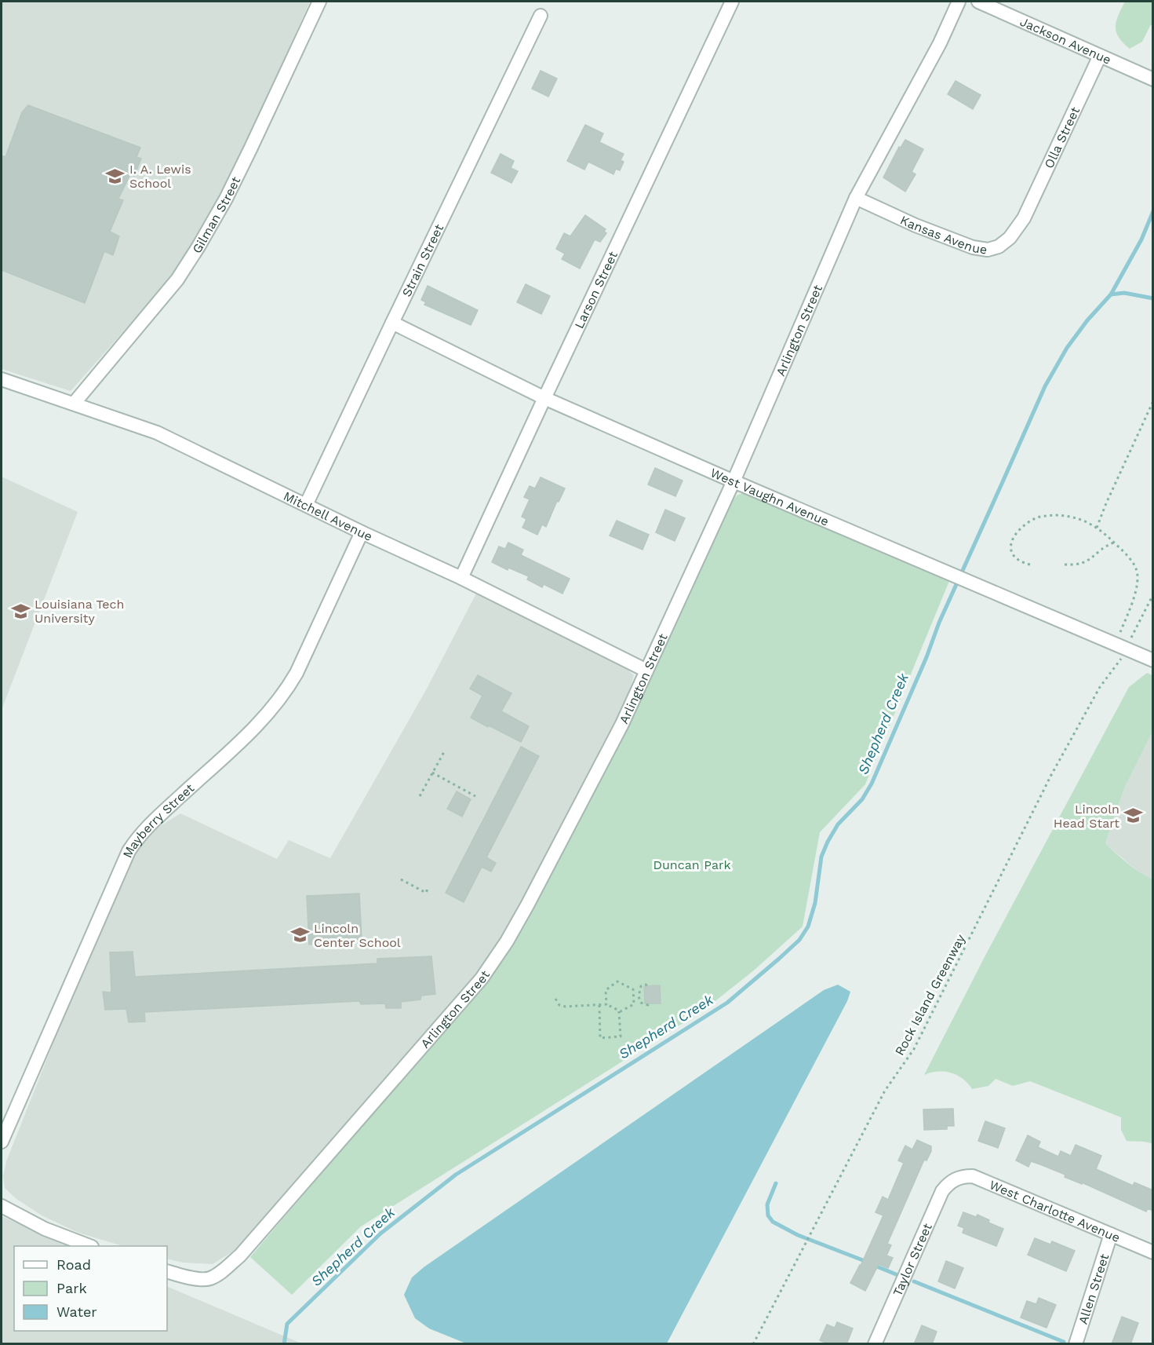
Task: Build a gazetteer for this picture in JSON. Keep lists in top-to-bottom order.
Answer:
{
  "streets": {
    "street": [
      "Jackson Avenue",
      "Olla Street",
      "Gilman Street",
      "Kansas Avenue",
      "Strain Street",
      "Larson Street",
      "Arlington Street",
      "West Vaughn Avenue",
      "Mitchell Avenue",
      "Mayberry Street",
      "West Charlotte Avenue",
      "Taylor Street",
      "Allen Street"
    ],
    "path": ["Rock Island Greenway"]
  },
  "crossings": [
    ["Jackson Avenue", "Olla Street"],
    ["Olla Street", "Kansas Avenue"],
    ["Gilman Street", "Mitchell Avenue"],
    ["Kansas Avenue", "Arlington Street"],
    ["Strain Street", "West Vaughn Avenue"],
    ["Strain Street", "Mitchell Avenue"],
    ["Larson Street", "West Vaughn Avenue"],
    ["Larson Street", "Mitchell Avenue"],
    ["Arlington Street", "West Vaughn Avenue"],
    ["Arlington Street", "Mitchell Avenue"],
    ["Mitchell Avenue", "Mayberry Street"],
    ["West Charlotte Avenue", "Taylor Street"],
    ["West Charlotte Avenue", "Allen Street"]
  ],
  "water": ["Shepherd Creek"],
  "parks": ["Duncan Park"],
  "places": {
    "school or university": [
      "I. A. Lewis School",
      "Louisiana Tech University",
      "Lincoln Head Start",
      "Lincoln Center School"
    ]
  },
  "legend": ["Road", "Park", "Water"]
}
